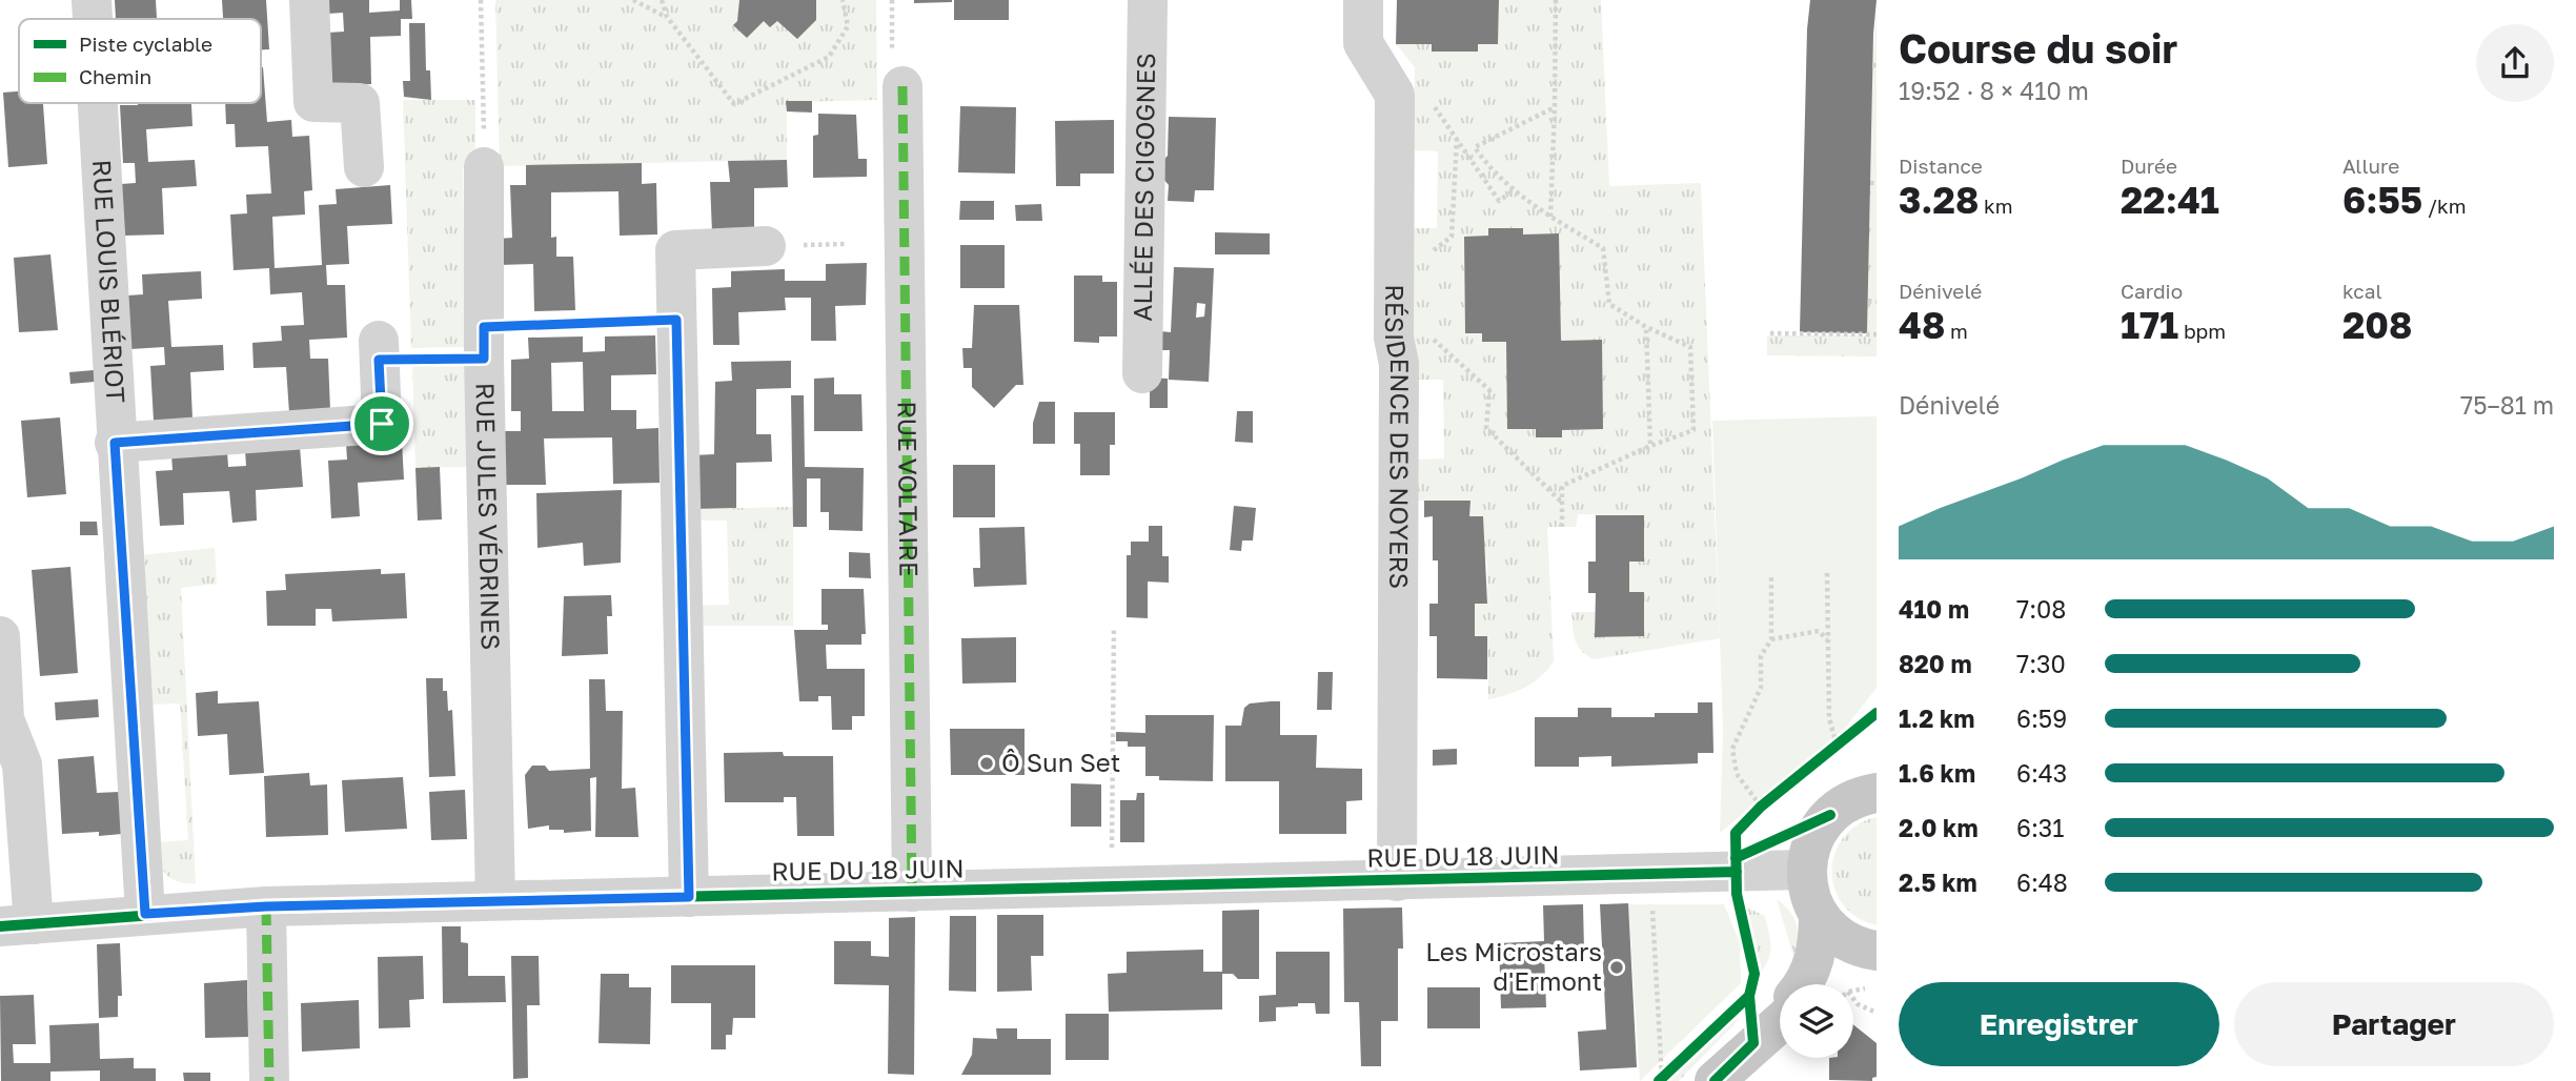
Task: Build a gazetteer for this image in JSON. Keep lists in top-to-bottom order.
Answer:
{
  "streets": {
    "street": [
      "ALLÉE DES CIGOGNES",
      "RUE LOUIS BLÉRIOT",
      "RÉSIDENCE DES NOYERS",
      "RUE VOLTAIRE",
      "RUE JULES VÉDRINES",
      "RUE DU 18 JUIN"
    ]
  },
  "crossings": [
    ["RUE LOUIS BLÉRIOT", "RUE DU 18 JUIN"],
    ["RÉSIDENCE DES NOYERS", "RUE DU 18 JUIN"],
    ["RUE VOLTAIRE", "RUE DU 18 JUIN"],
    ["RUE JULES VÉDRINES", "RUE DU 18 JUIN"]
  ],
  "places": ["Ô Sun Set", "Les Microstars d'Ermont"],
  "legend": ["Piste cyclable", "Chemin"],
  "page": {
    "heading": ["Course du soir", "19:52 · 8 × 410 m"],
    "stats": [
      ["Distance", "3.28 km"],
      ["Durée", "22:41"],
      ["Allure", "6:55 /km"],
      ["Dénivelé", "48 m"],
      ["Cardio", "171 bpm"],
      ["kcal", "208"]
    ],
    "chart": ["Dénivelé", "75–81 m"],
    "list": [
      {
        "name": "410 m",
        "note": "7:08"
      },
      {
        "name": "820 m",
        "note": "7:30"
      },
      {
        "name": "1.2 km",
        "note": "6:59"
      },
      {
        "name": "1.6 km",
        "note": "6:43"
      },
      {
        "name": "2.0 km",
        "note": "6:31"
      },
      {
        "name": "2.5 km",
        "note": "6:48"
      }
    ],
    "buttons": ["Enregistrer", "Partager"]
  }
}
